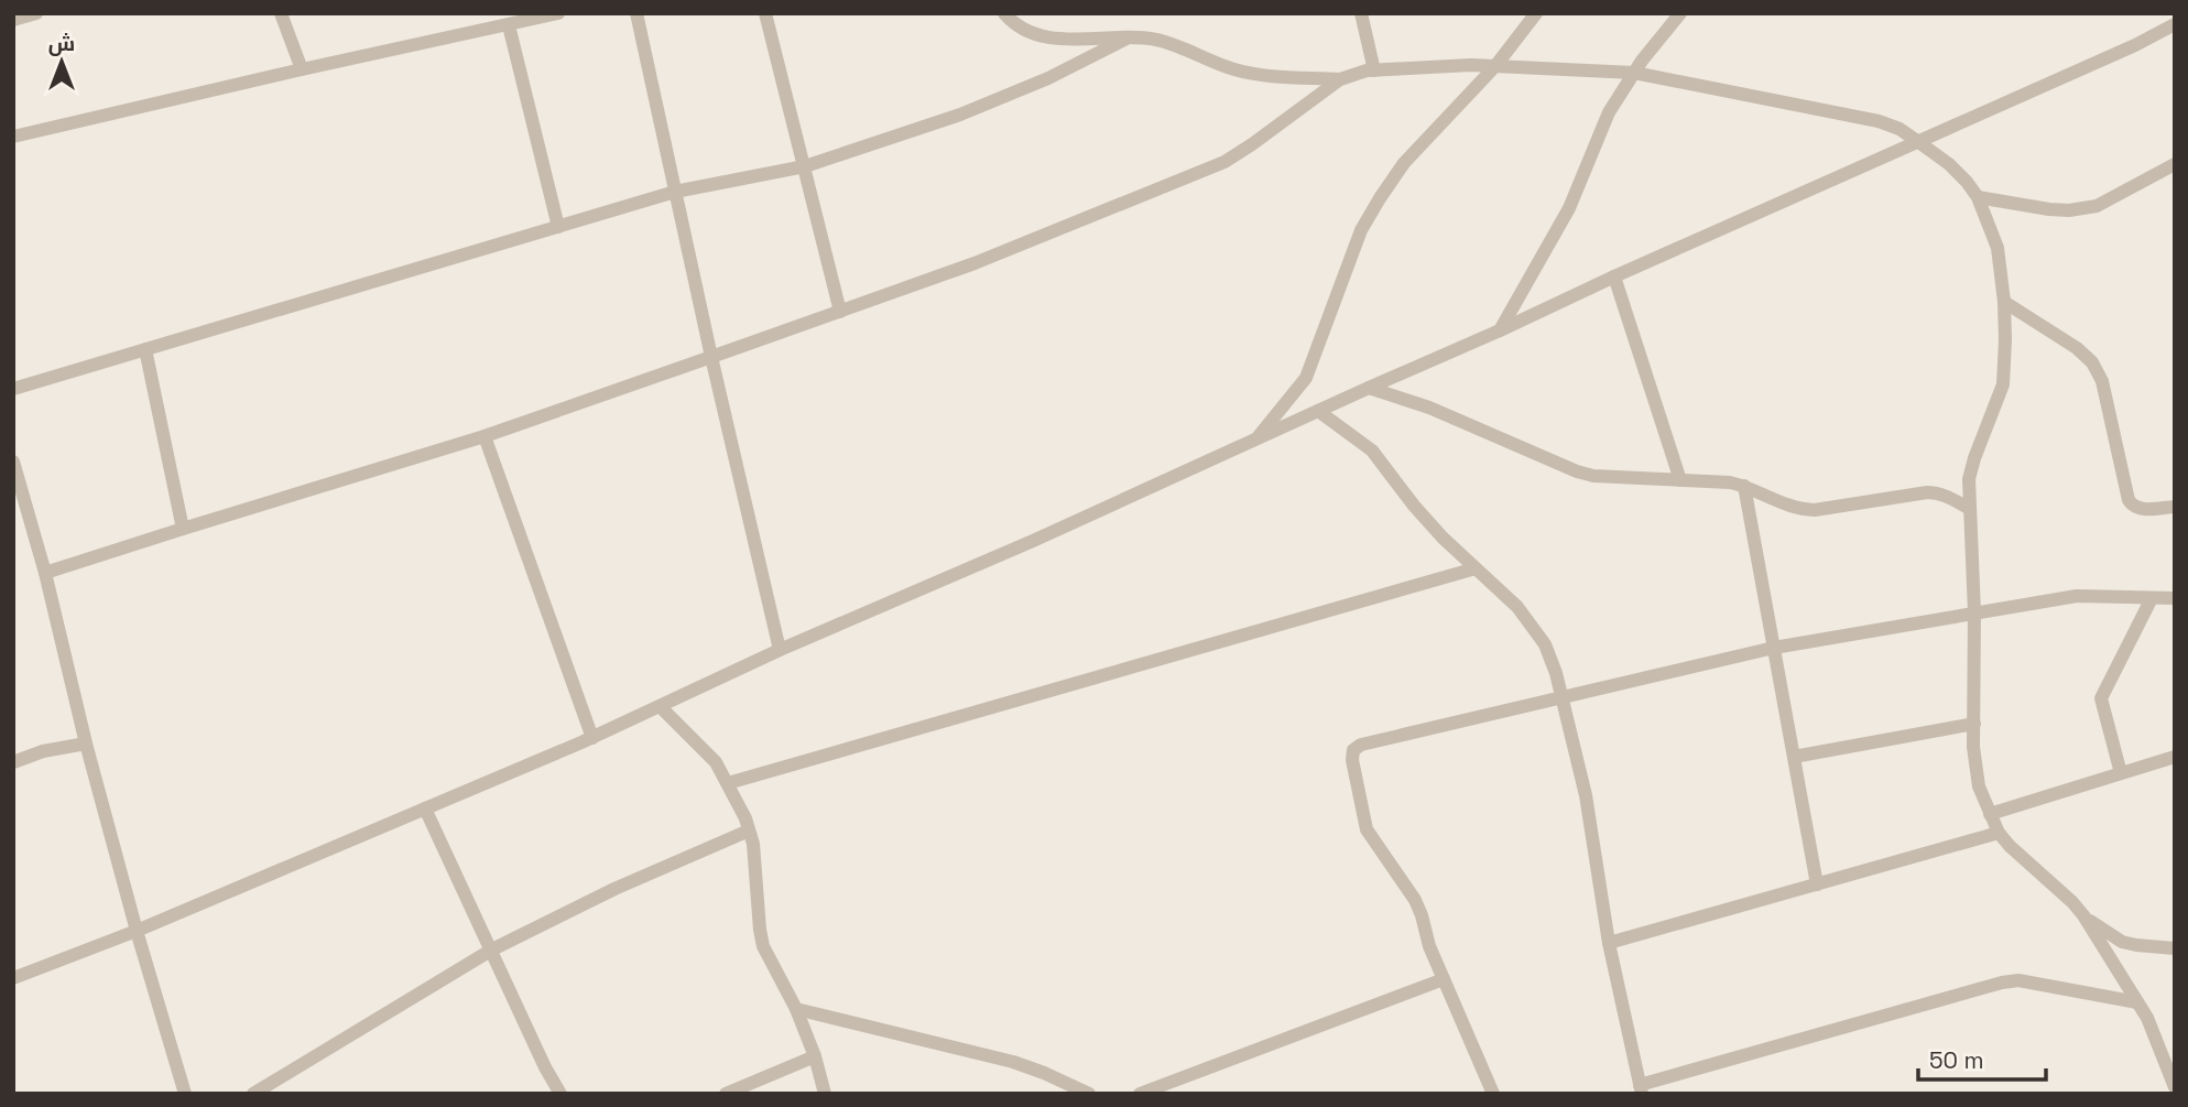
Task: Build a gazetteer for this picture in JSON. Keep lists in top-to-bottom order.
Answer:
{
  "scale_bar": "50 m",
  "north": "top"
}
